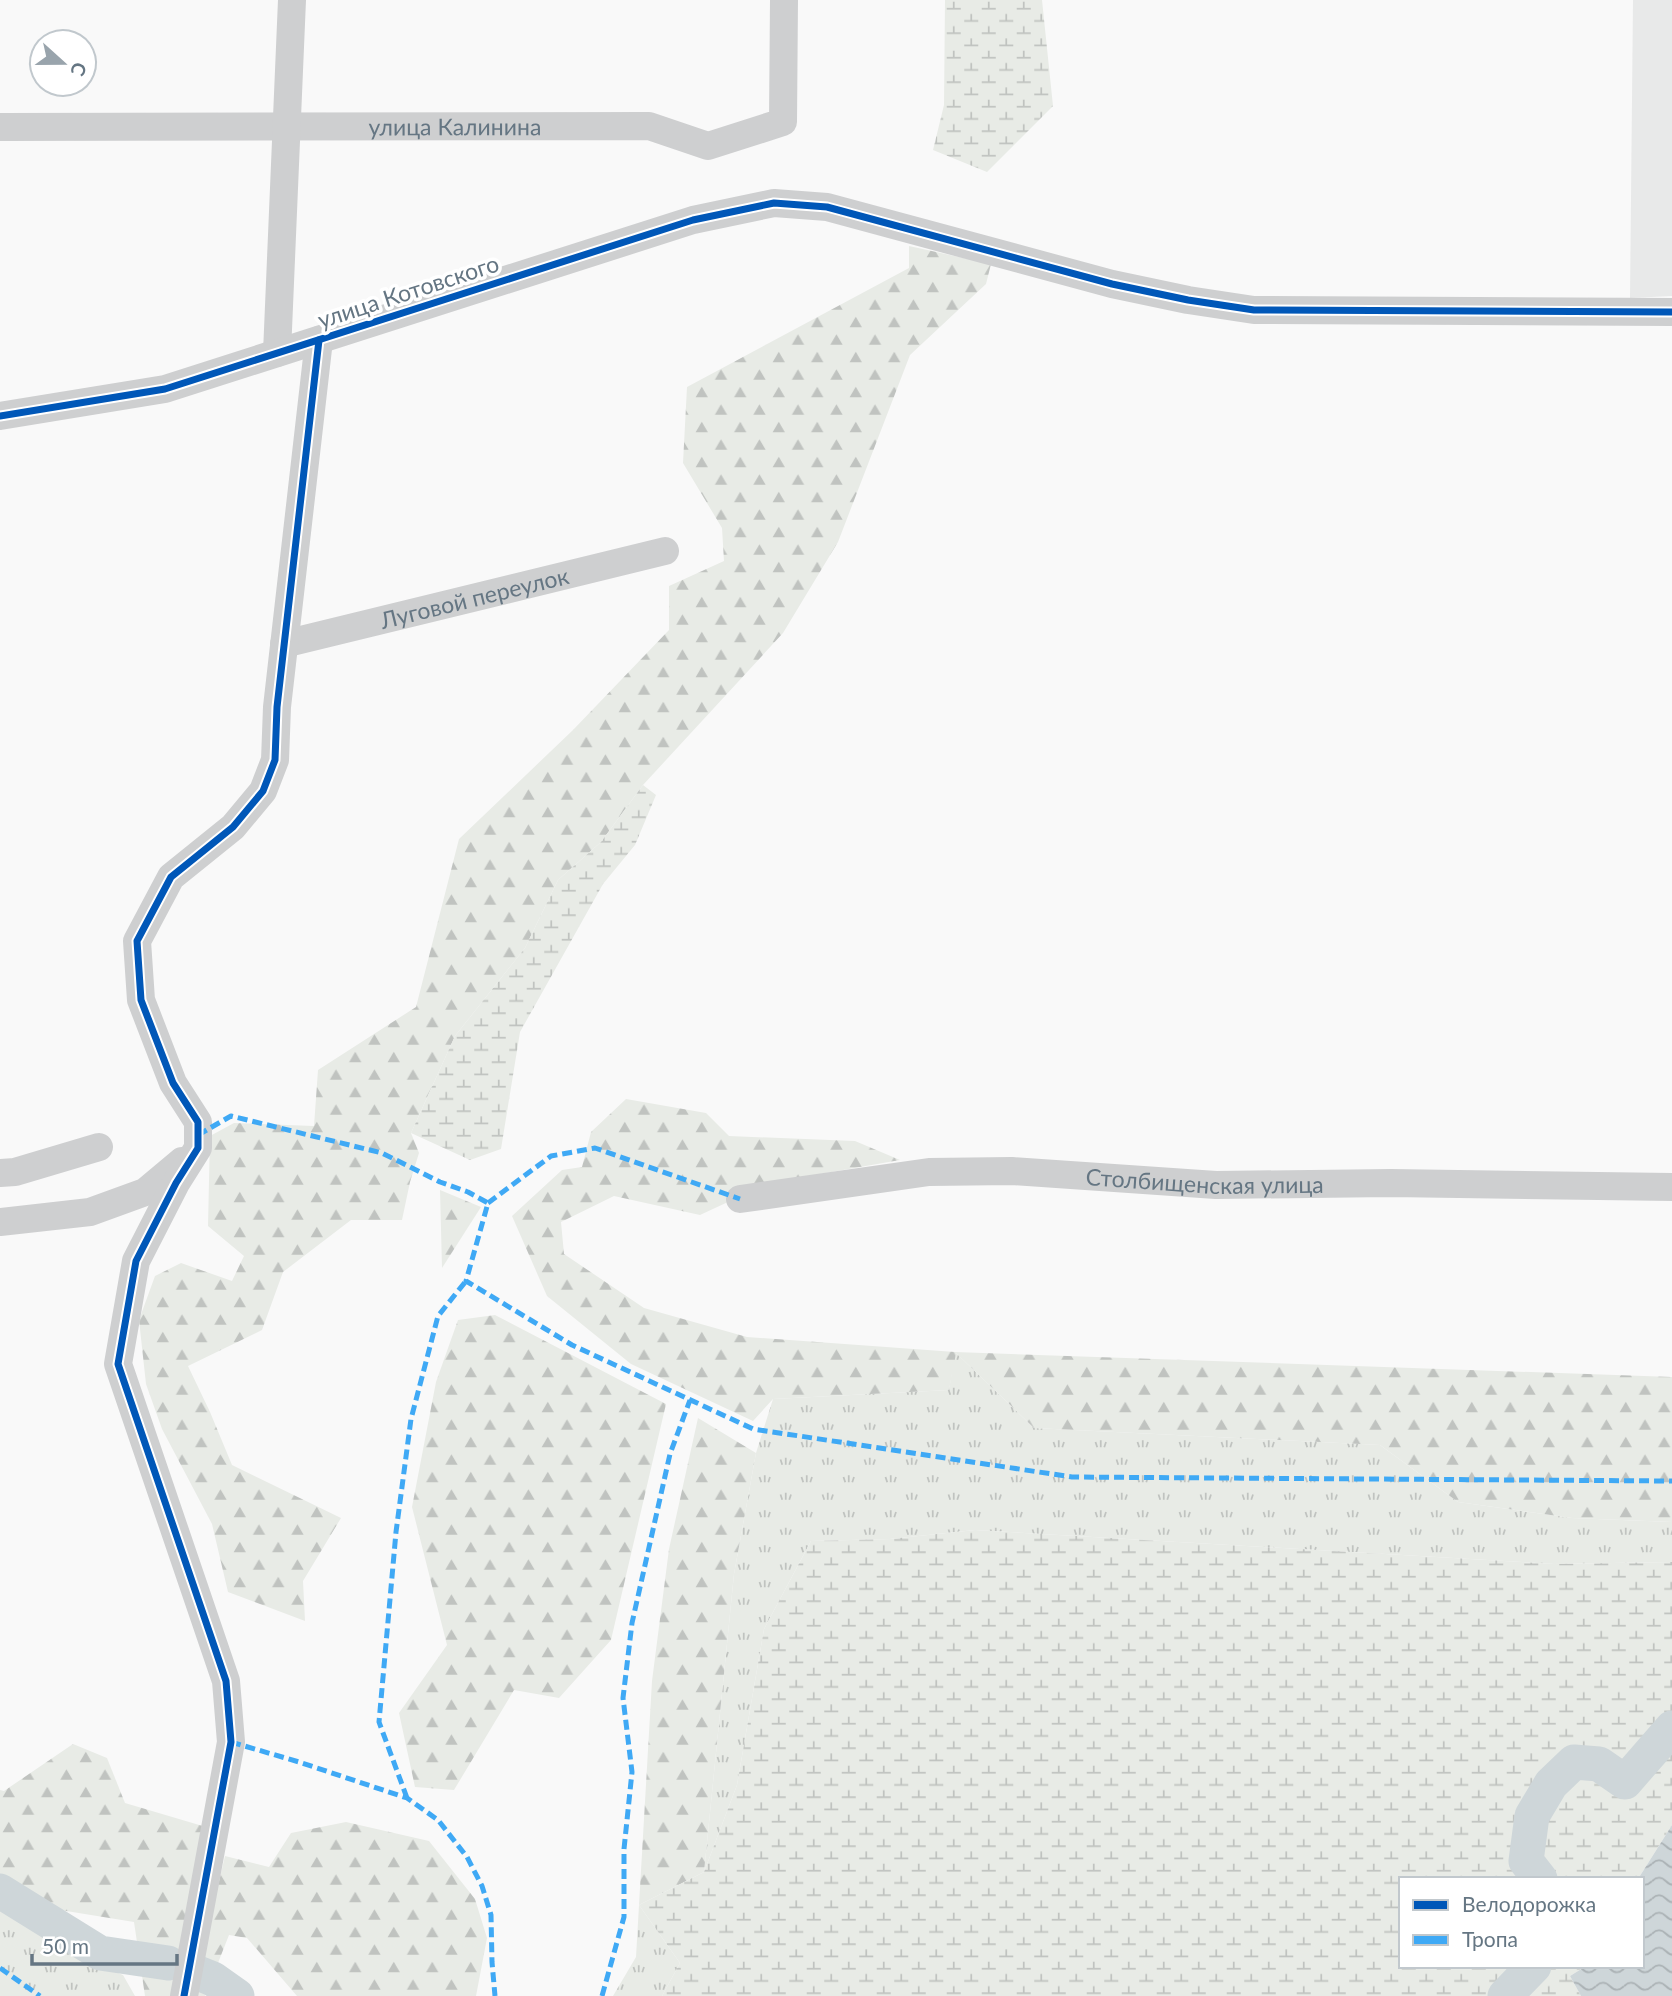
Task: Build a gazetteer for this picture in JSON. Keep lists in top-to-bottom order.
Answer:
{
  "streets": {
    "street": [
      "улица Калинина",
      "улица Котовского",
      "Луговой переулок",
      "Столбищенская улица"
    ]
  },
  "legend": ["Велодорожка", "Тропа"],
  "scale_bar": "50 m",
  "north": "right"
}
